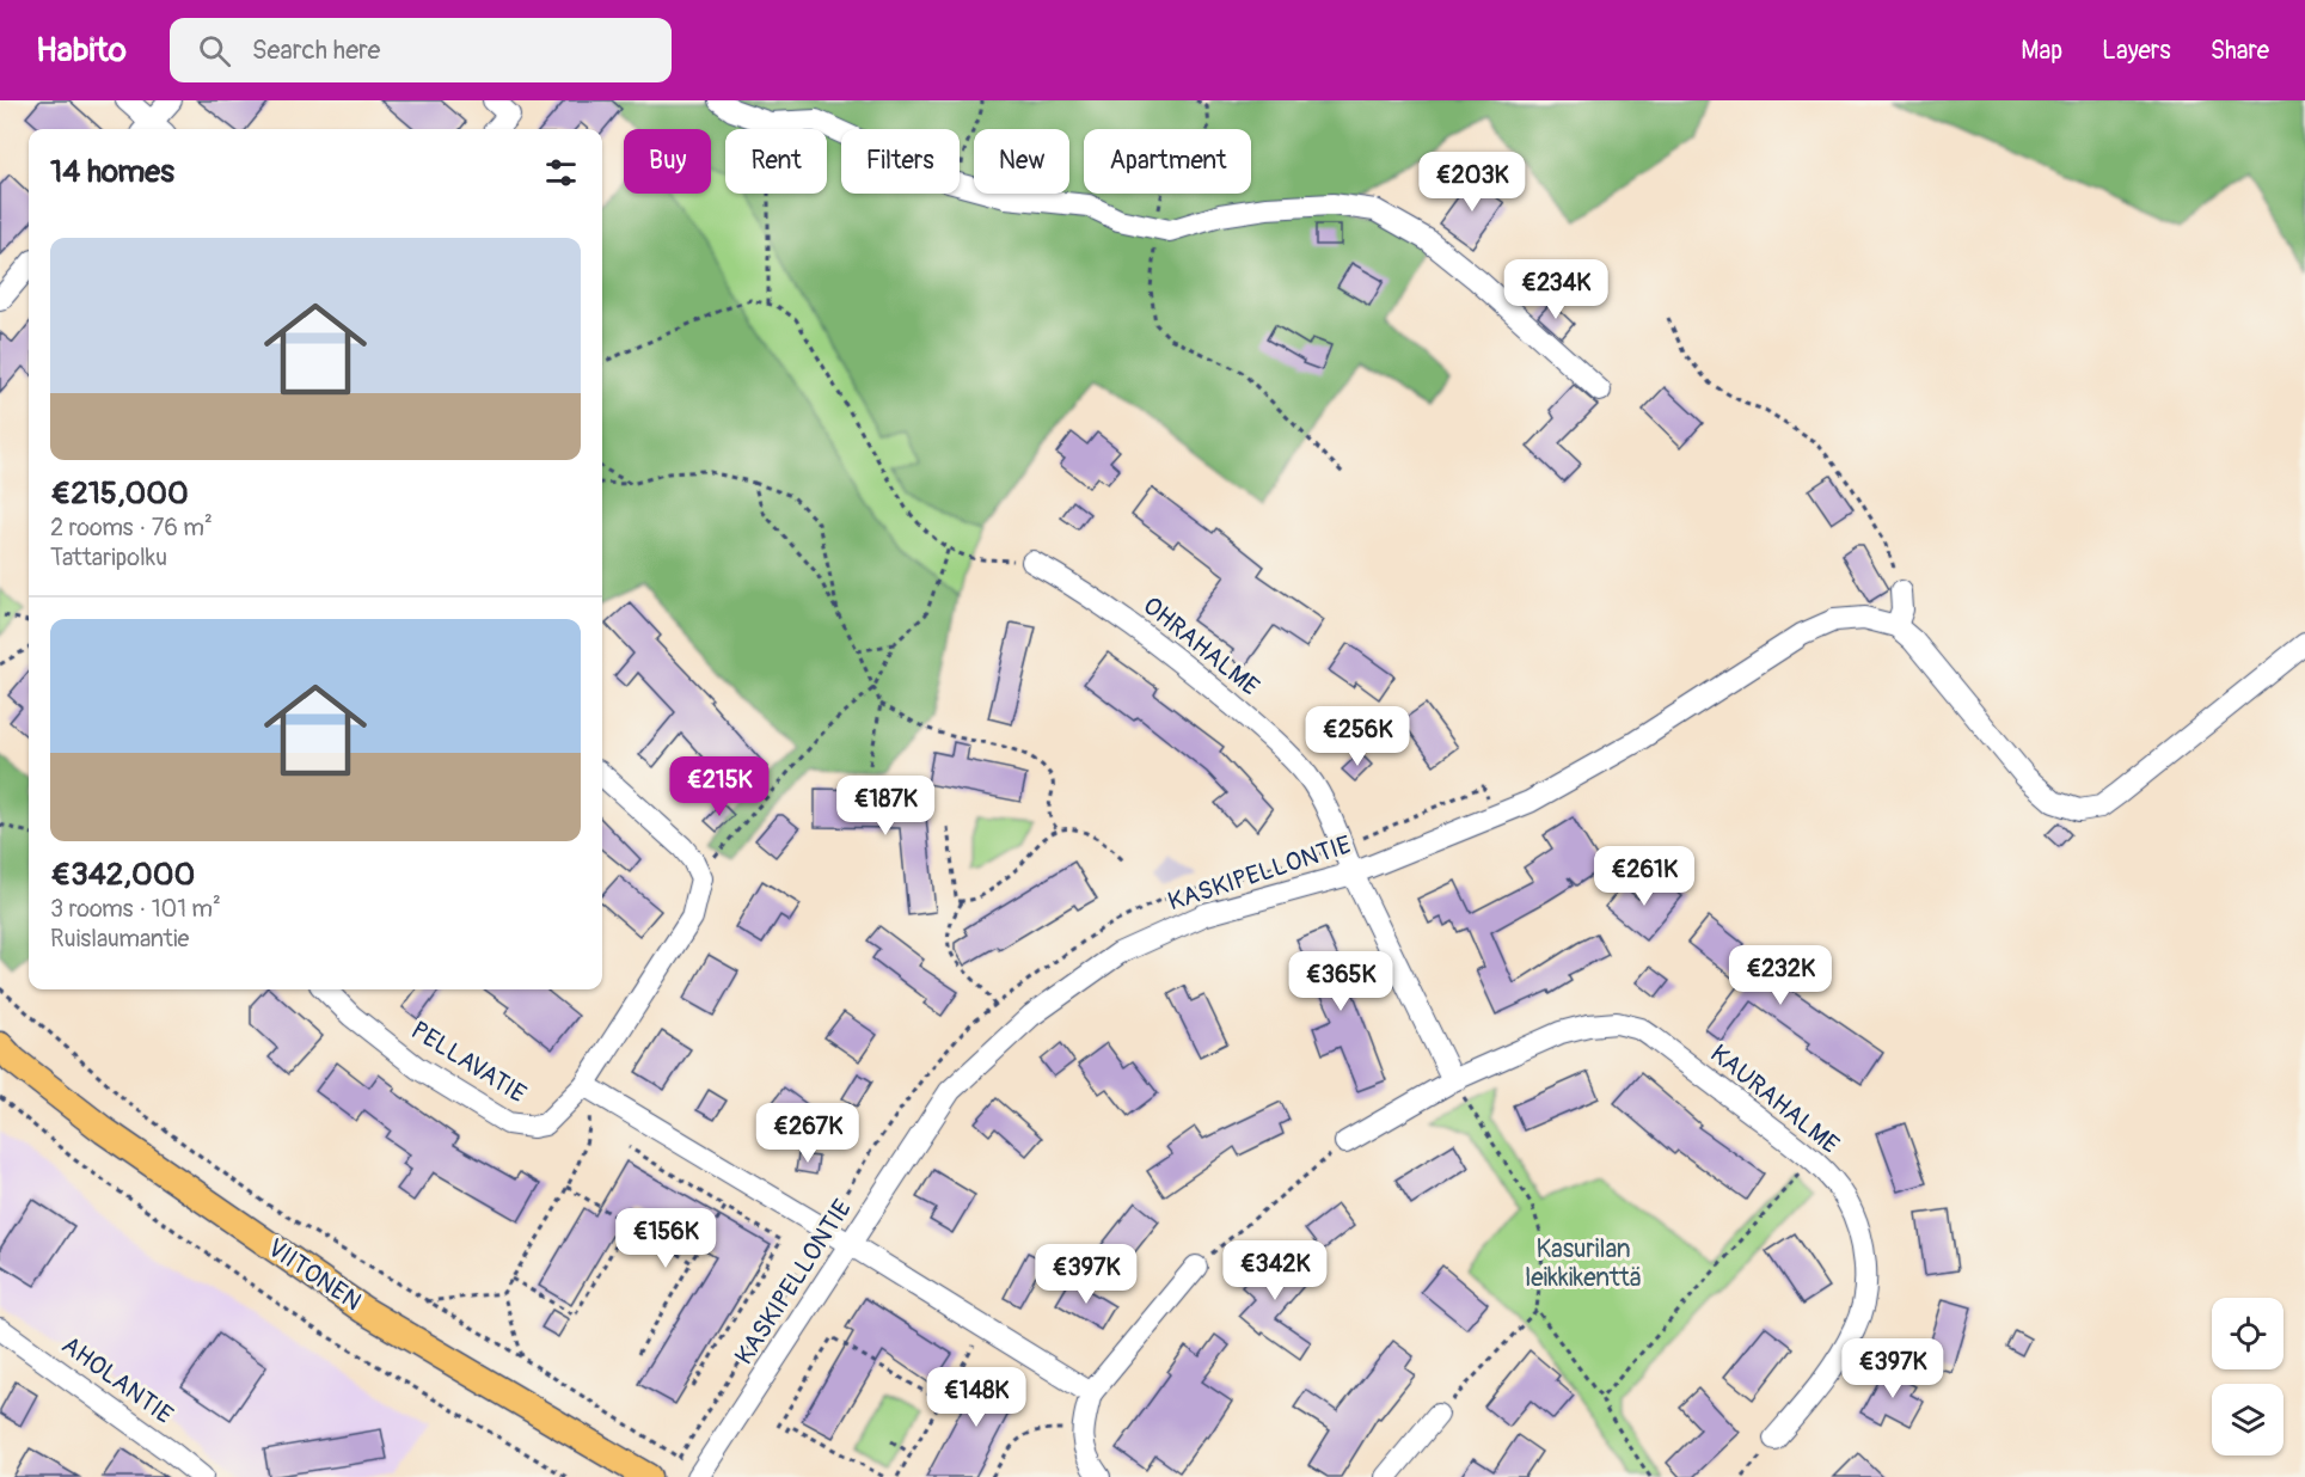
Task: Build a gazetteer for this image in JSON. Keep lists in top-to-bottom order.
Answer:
{
  "streets": {
    "main road": ["VIITONEN"],
    "street": [
      "OHRAHALME",
      "KASKIPELLONTIE",
      "PELLAVATIE",
      "KAURAHALME",
      "AHOLANTIE"
    ]
  },
  "crossings": [
    ["OHRAHALME", "KASKIPELLONTIE"]
  ],
  "parks": ["Kasurilan leikkikenttä"],
  "page": {
    "header": "Habito",
    "search": "Search here",
    "nav": ["Map", "Layers", "Share"],
    "chip": [
      "Buy",
      "Rent",
      "Filters",
      "New",
      "Apartment"
    ],
    "heading": "14 homes",
    "price": [
      "€203K",
      "€234K",
      "€256K",
      "€215K",
      "€187K",
      "€261K",
      "€232K",
      "€365K",
      "€267K",
      "€156K",
      "€342K",
      "€397K",
      "€397K",
      "€148K"
    ],
    "list": [
      {
        "name": "€215,000",
        "note": "2 rooms · 76 m² · Tattaripolku"
      },
      {
        "name": "€342,000",
        "note": "3 rooms · 101 m² · Ruislaumantie"
      }
    ]
  }
}
